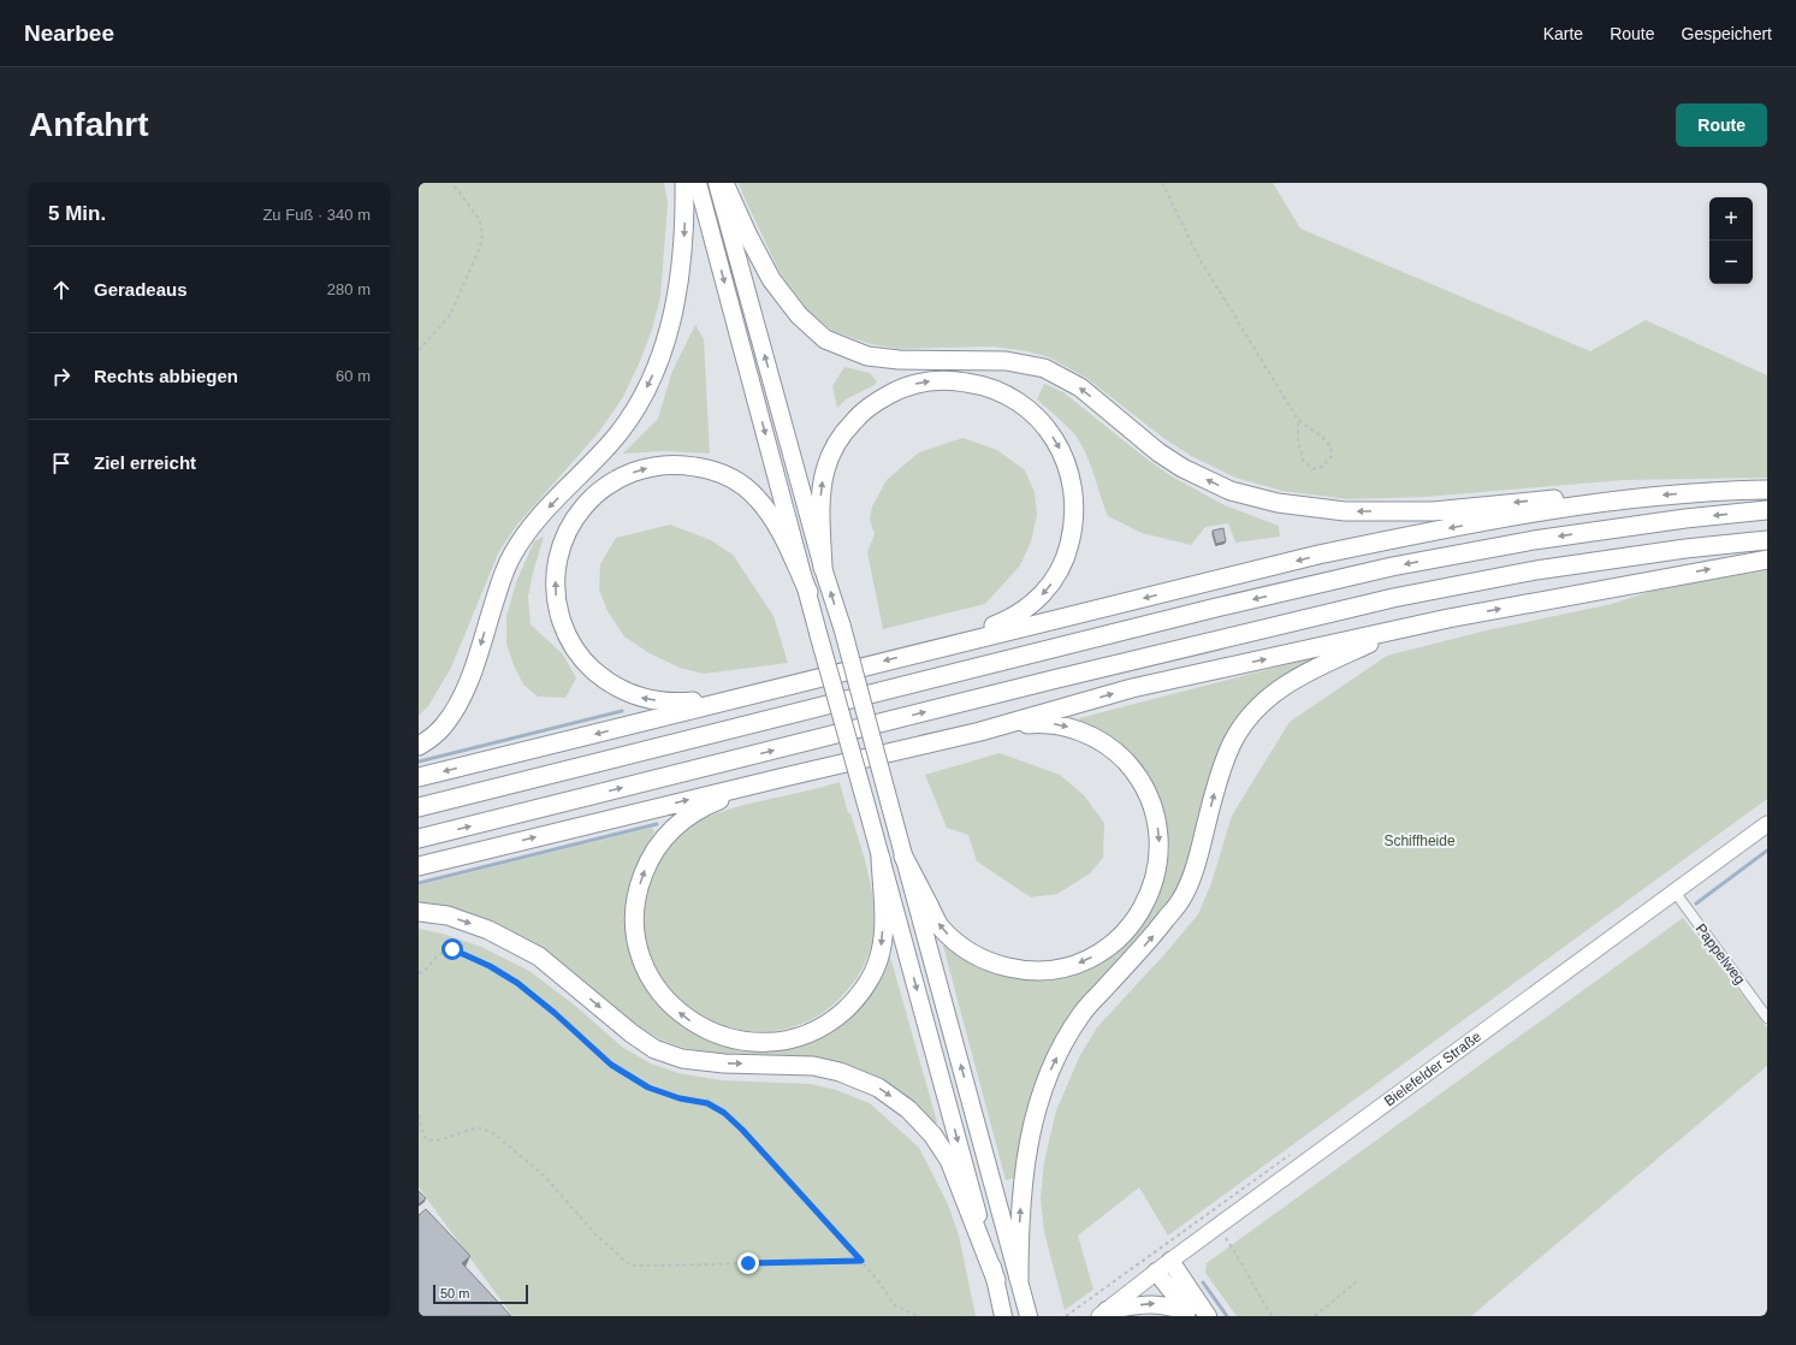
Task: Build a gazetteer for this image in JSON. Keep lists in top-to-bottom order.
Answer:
{
  "streets": {
    "main road": ["Bielefelder Straße"],
    "street": ["Pappelweg"]
  },
  "crossings": [
    ["Pappelweg", "Bielefelder Straße"]
  ],
  "parks": ["Schiffheide"],
  "scale_bar": "50 m",
  "page": {
    "header": "Nearbee",
    "nav": ["Karte", "Route", "Gespeichert"],
    "buttons": "Route",
    "title": "Anfahrt",
    "heading": ["5 Min.", "Zu Fuß · 340 m"],
    "map_buttons": ["+", "−"],
    "list": [
      ["Geradeaus", "280 m"],
      ["Rechts abbiegen", "60 m"],
      "Ziel erreicht"
    ],
    "scale": "50 m"
  }
}
